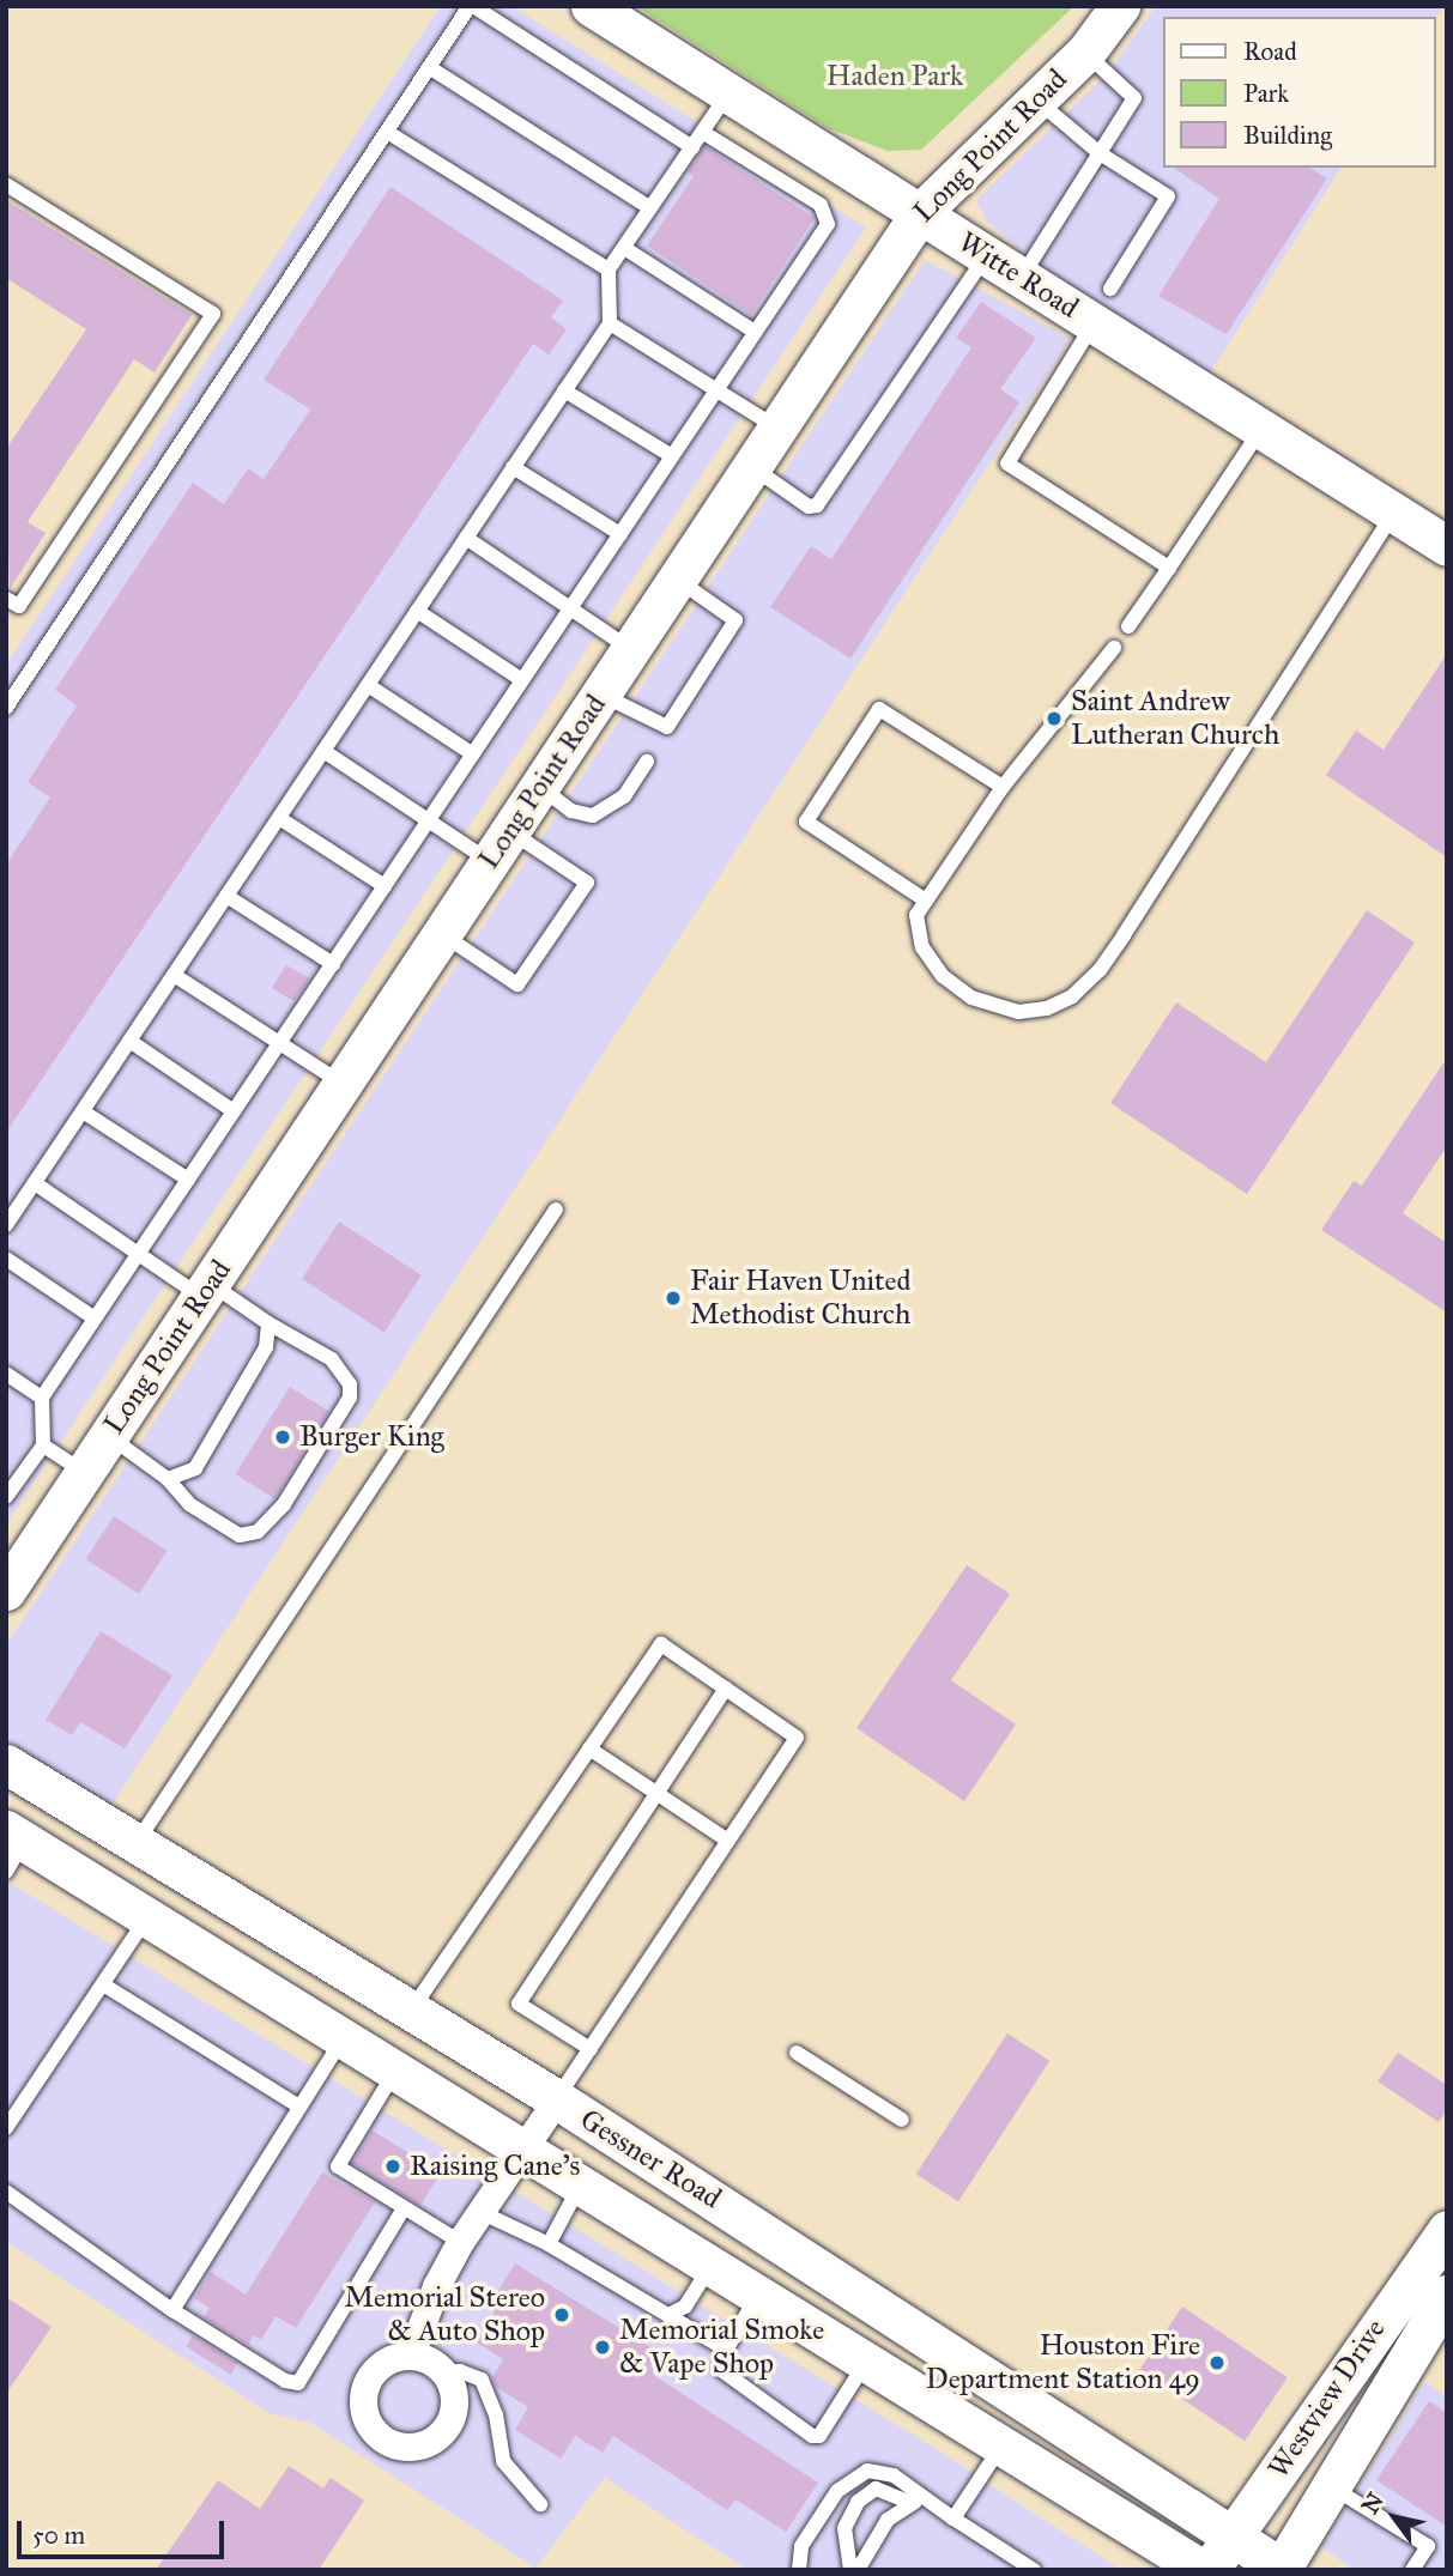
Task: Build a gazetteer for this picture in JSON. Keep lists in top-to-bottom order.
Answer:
{
  "streets": {
    "main road": [
      "Long Point Road",
      "Witte Road",
      "Gessner Road",
      "Westview Drive"
    ]
  },
  "crossings": [
    ["Long Point Road", "Witte Road"],
    ["Gessner Road", "Westview Drive"]
  ],
  "parks": ["Haden Park"],
  "places": [
    "Saint Andrew Lutheran Church",
    "Fair Haven United Methodist Church",
    "Burger King",
    "Raising Cane's",
    "Memorial Stereo & Auto Shop",
    "Memorial Smoke & Vape Shop",
    "Houston Fire Department Station 49"
  ],
  "legend": ["Road", "Park", "Building"],
  "scale_bar": "50 m",
  "north": "top left"
}
